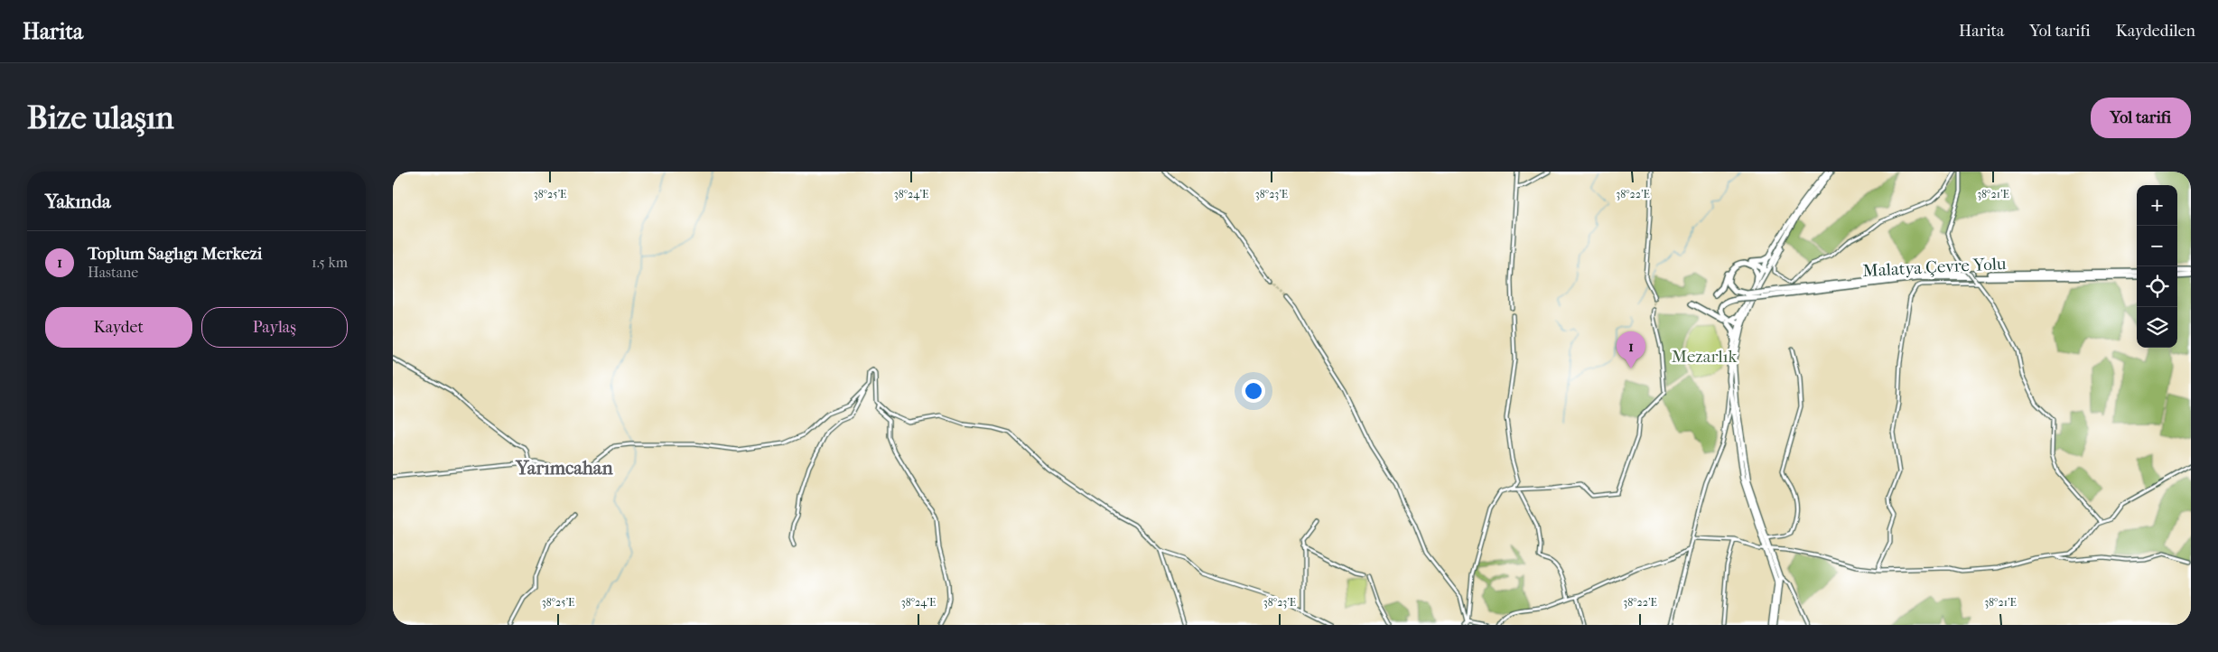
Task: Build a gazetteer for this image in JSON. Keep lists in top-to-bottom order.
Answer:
{
  "streets": {
    "highway": ["Malatya Çevre Yolu"]
  },
  "districts": ["Yarımcahan"],
  "parks": ["Mezarlık"],
  "page": {
    "header": "Harita",
    "nav": ["Harita", "Yol tarifi", "Kaydedilen"],
    "buttons": [
      "Yol tarifi",
      ["Kaydet", "Paylaş"]
    ],
    "title": "Bize ulaşın",
    "heading": "Yakında",
    "map_buttons": ["+", "−"],
    "list": [
      {
        "mark": "1",
        "name": "Toplum Saglıgı Merkezi",
        "note": "Hastane",
        "value": "1.5 km"
      }
    ],
    "pins": "1"
  },
  "coordinates": [
    "38°25'E",
    "38°24'E",
    "38°23'E",
    "38°22'E",
    "38°21'E"
  ]
}
